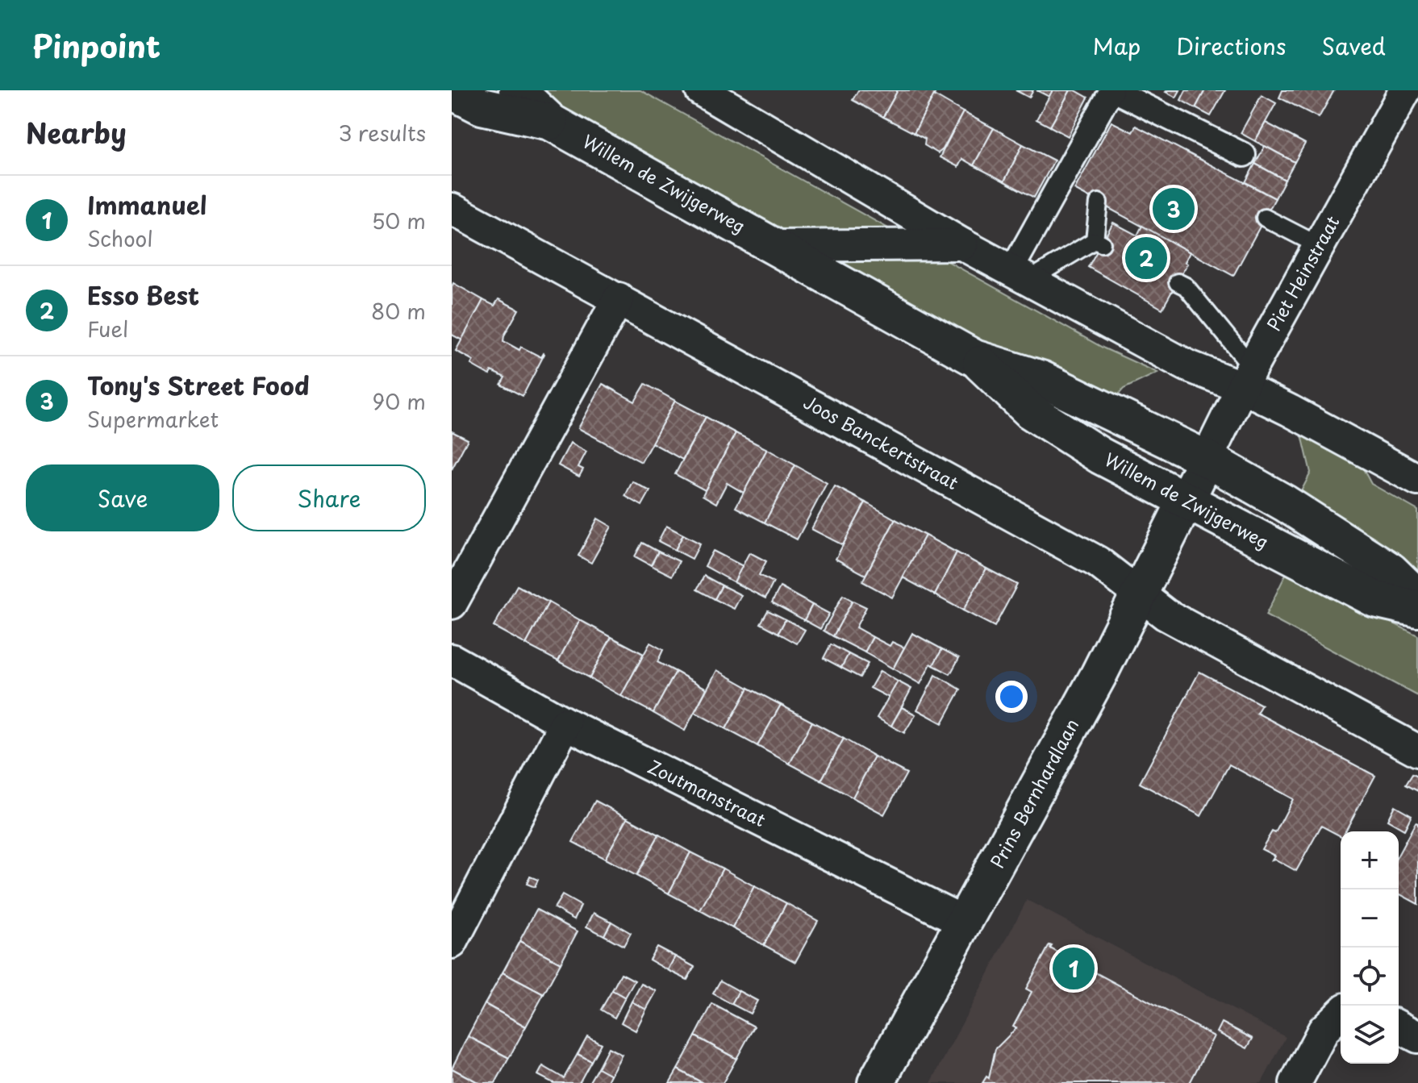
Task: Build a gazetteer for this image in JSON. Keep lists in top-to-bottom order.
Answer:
{
  "streets": {
    "main road": ["Willem de Zwijgerweg", "Prins Bernhardlaan"],
    "street": ["Piet Heinstraat", "Joos Banckertstraat", "Zoutmanstraat"]
  },
  "crossings": [
    ["Willem de Zwijgerweg", "Piet Heinstraat"],
    ["Willem de Zwijgerweg", "Prins Bernhardlaan"],
    ["Piet Heinstraat", "Prins Bernhardlaan"],
    ["Joos Banckertstraat", "Prins Bernhardlaan"],
    ["Zoutmanstraat", "Prins Bernhardlaan"]
  ],
  "page": {
    "header": "Pinpoint",
    "nav": ["Map", "Directions", "Saved"],
    "heading": ["Nearby", "3 results"],
    "list": [
      {
        "mark": "1",
        "name": "Immanuel",
        "note": "School",
        "value": "50 m"
      },
      {
        "mark": "2",
        "name": "Esso Best",
        "note": "Fuel",
        "value": "80 m"
      },
      {
        "mark": "3",
        "name": "Tony's Street Food",
        "note": "Supermarket",
        "value": "90 m"
      }
    ],
    "pins": ["3", "2", "1"],
    "buttons": ["Save", "Share"],
    "map_buttons": ["+", "−"]
  }
}
